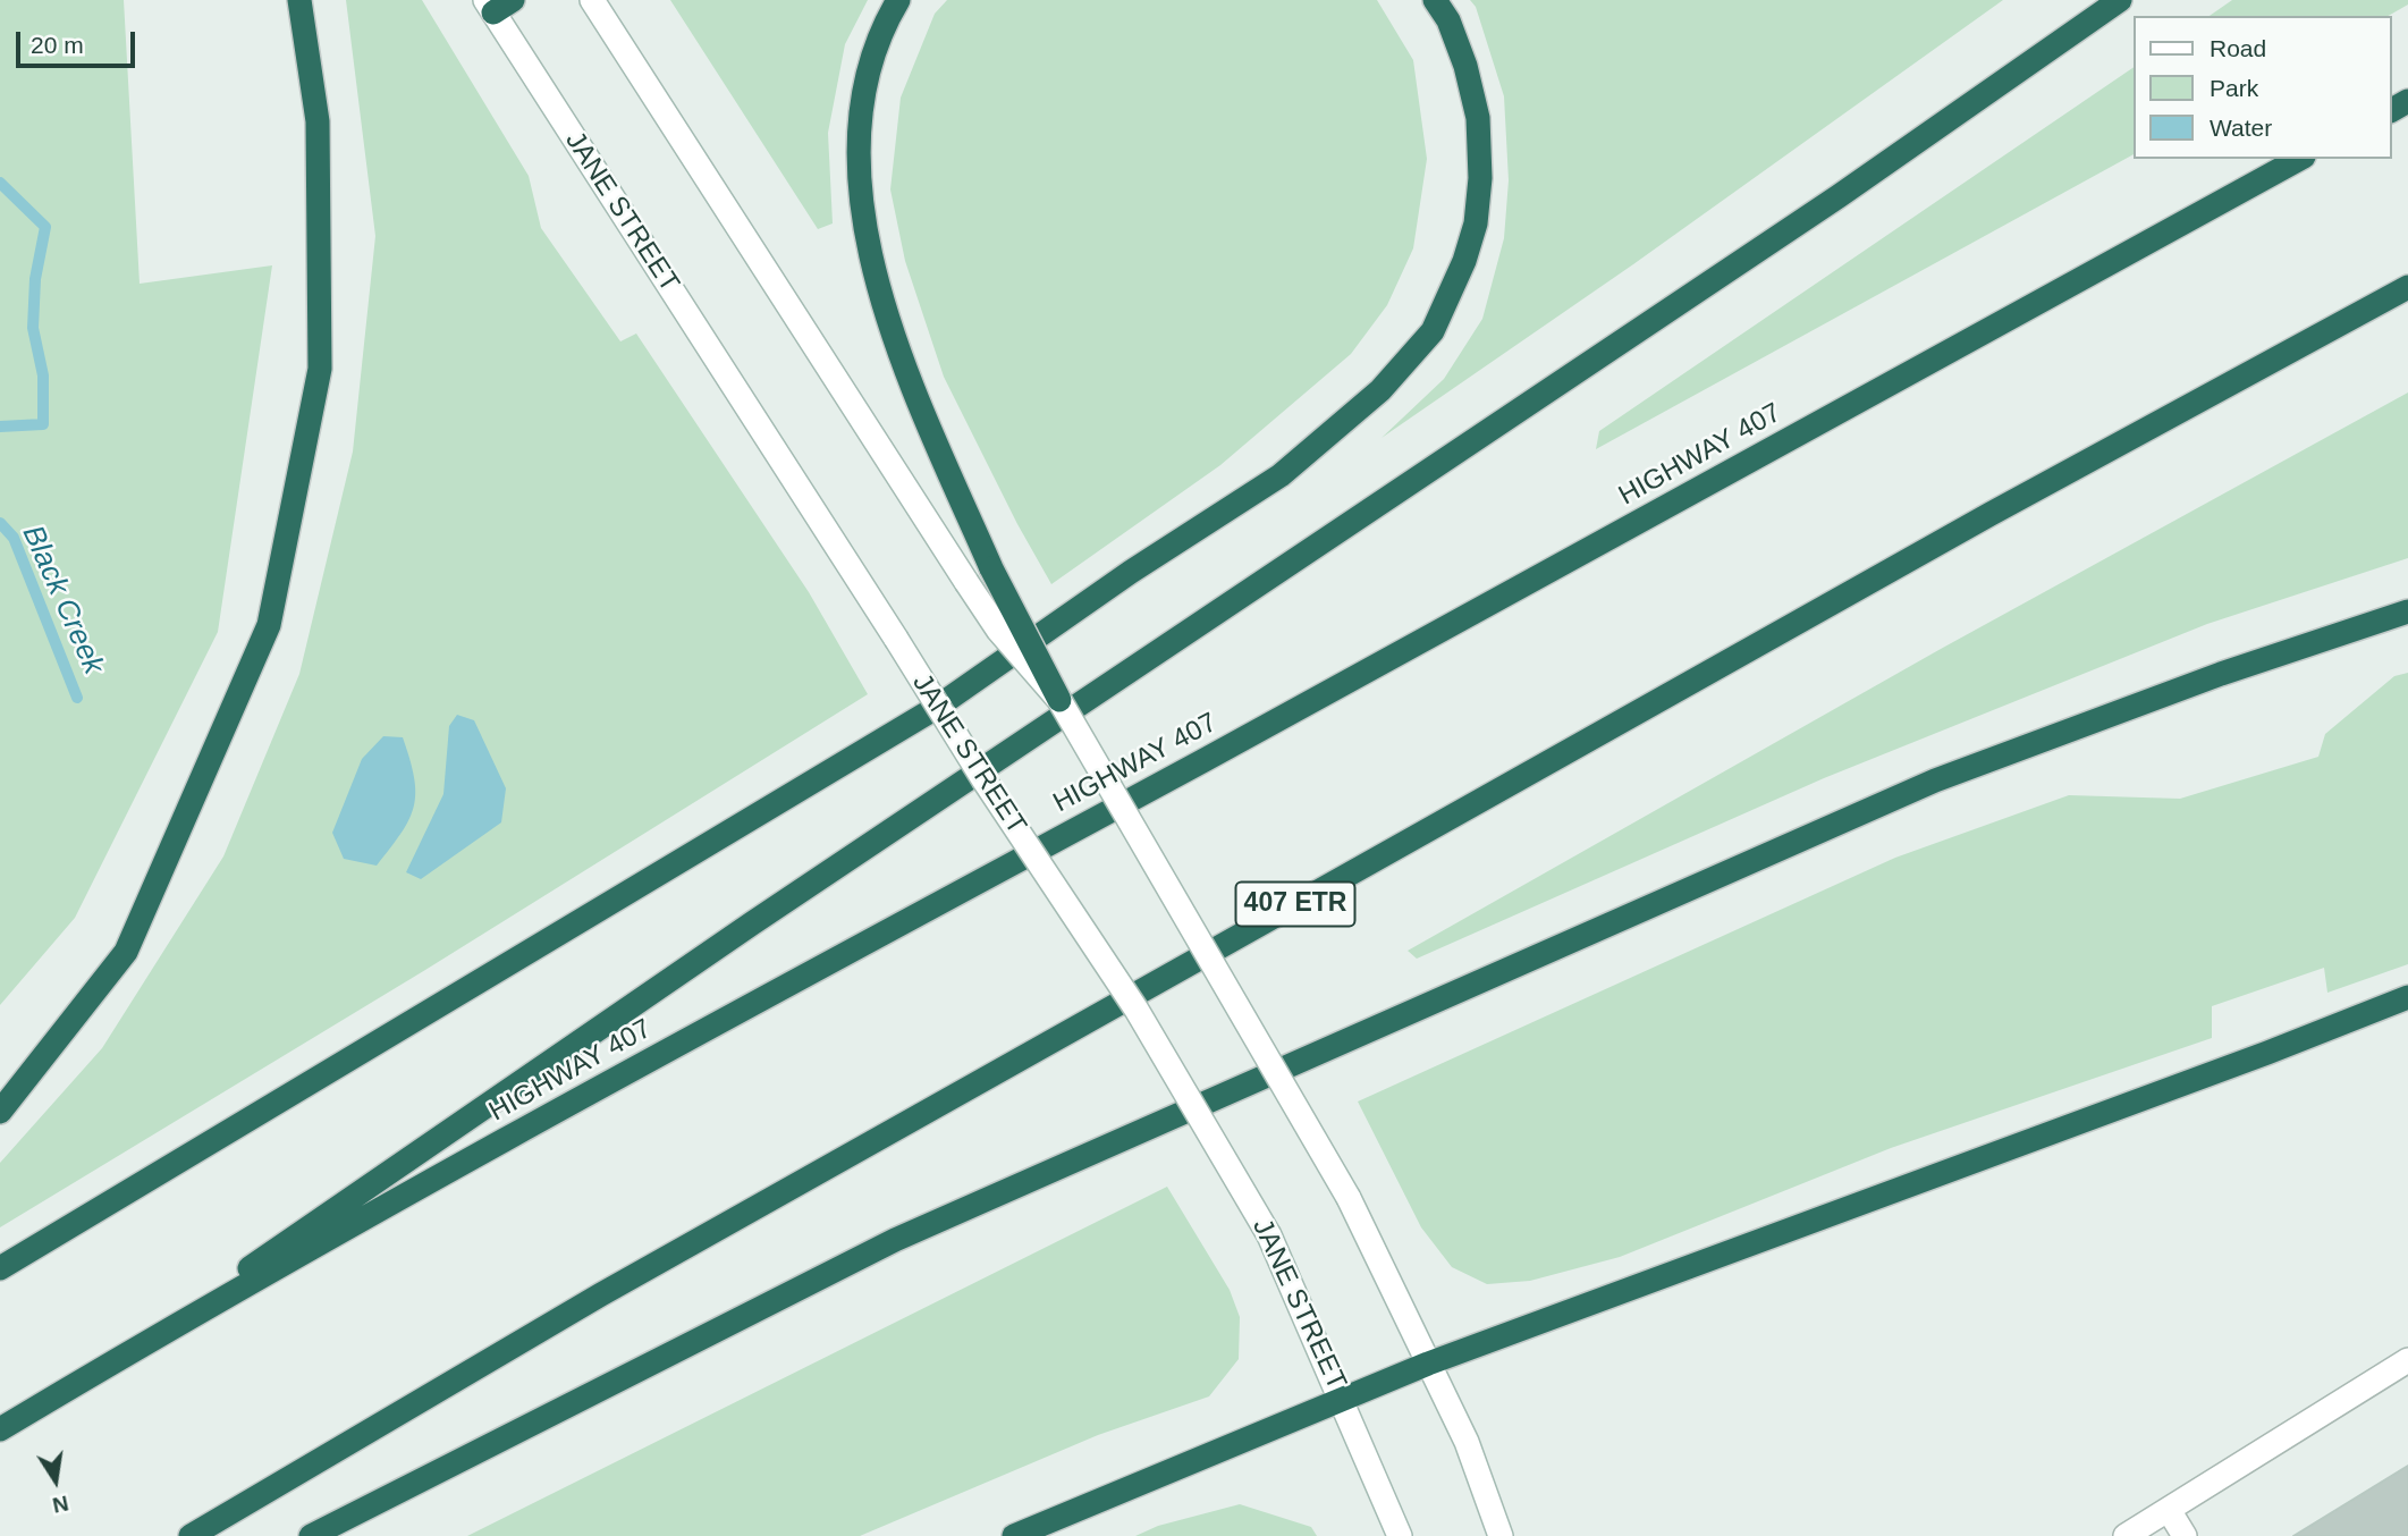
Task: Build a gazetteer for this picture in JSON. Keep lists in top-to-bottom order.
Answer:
{
  "streets": {
    "highway": ["HIGHWAY 407", "407 ETR"],
    "main road": ["JANE STREET"]
  },
  "water": ["Black Creek"],
  "legend": ["Road", "Park", "Water"],
  "scale_bar": "20 m",
  "north": "bottom"
}
